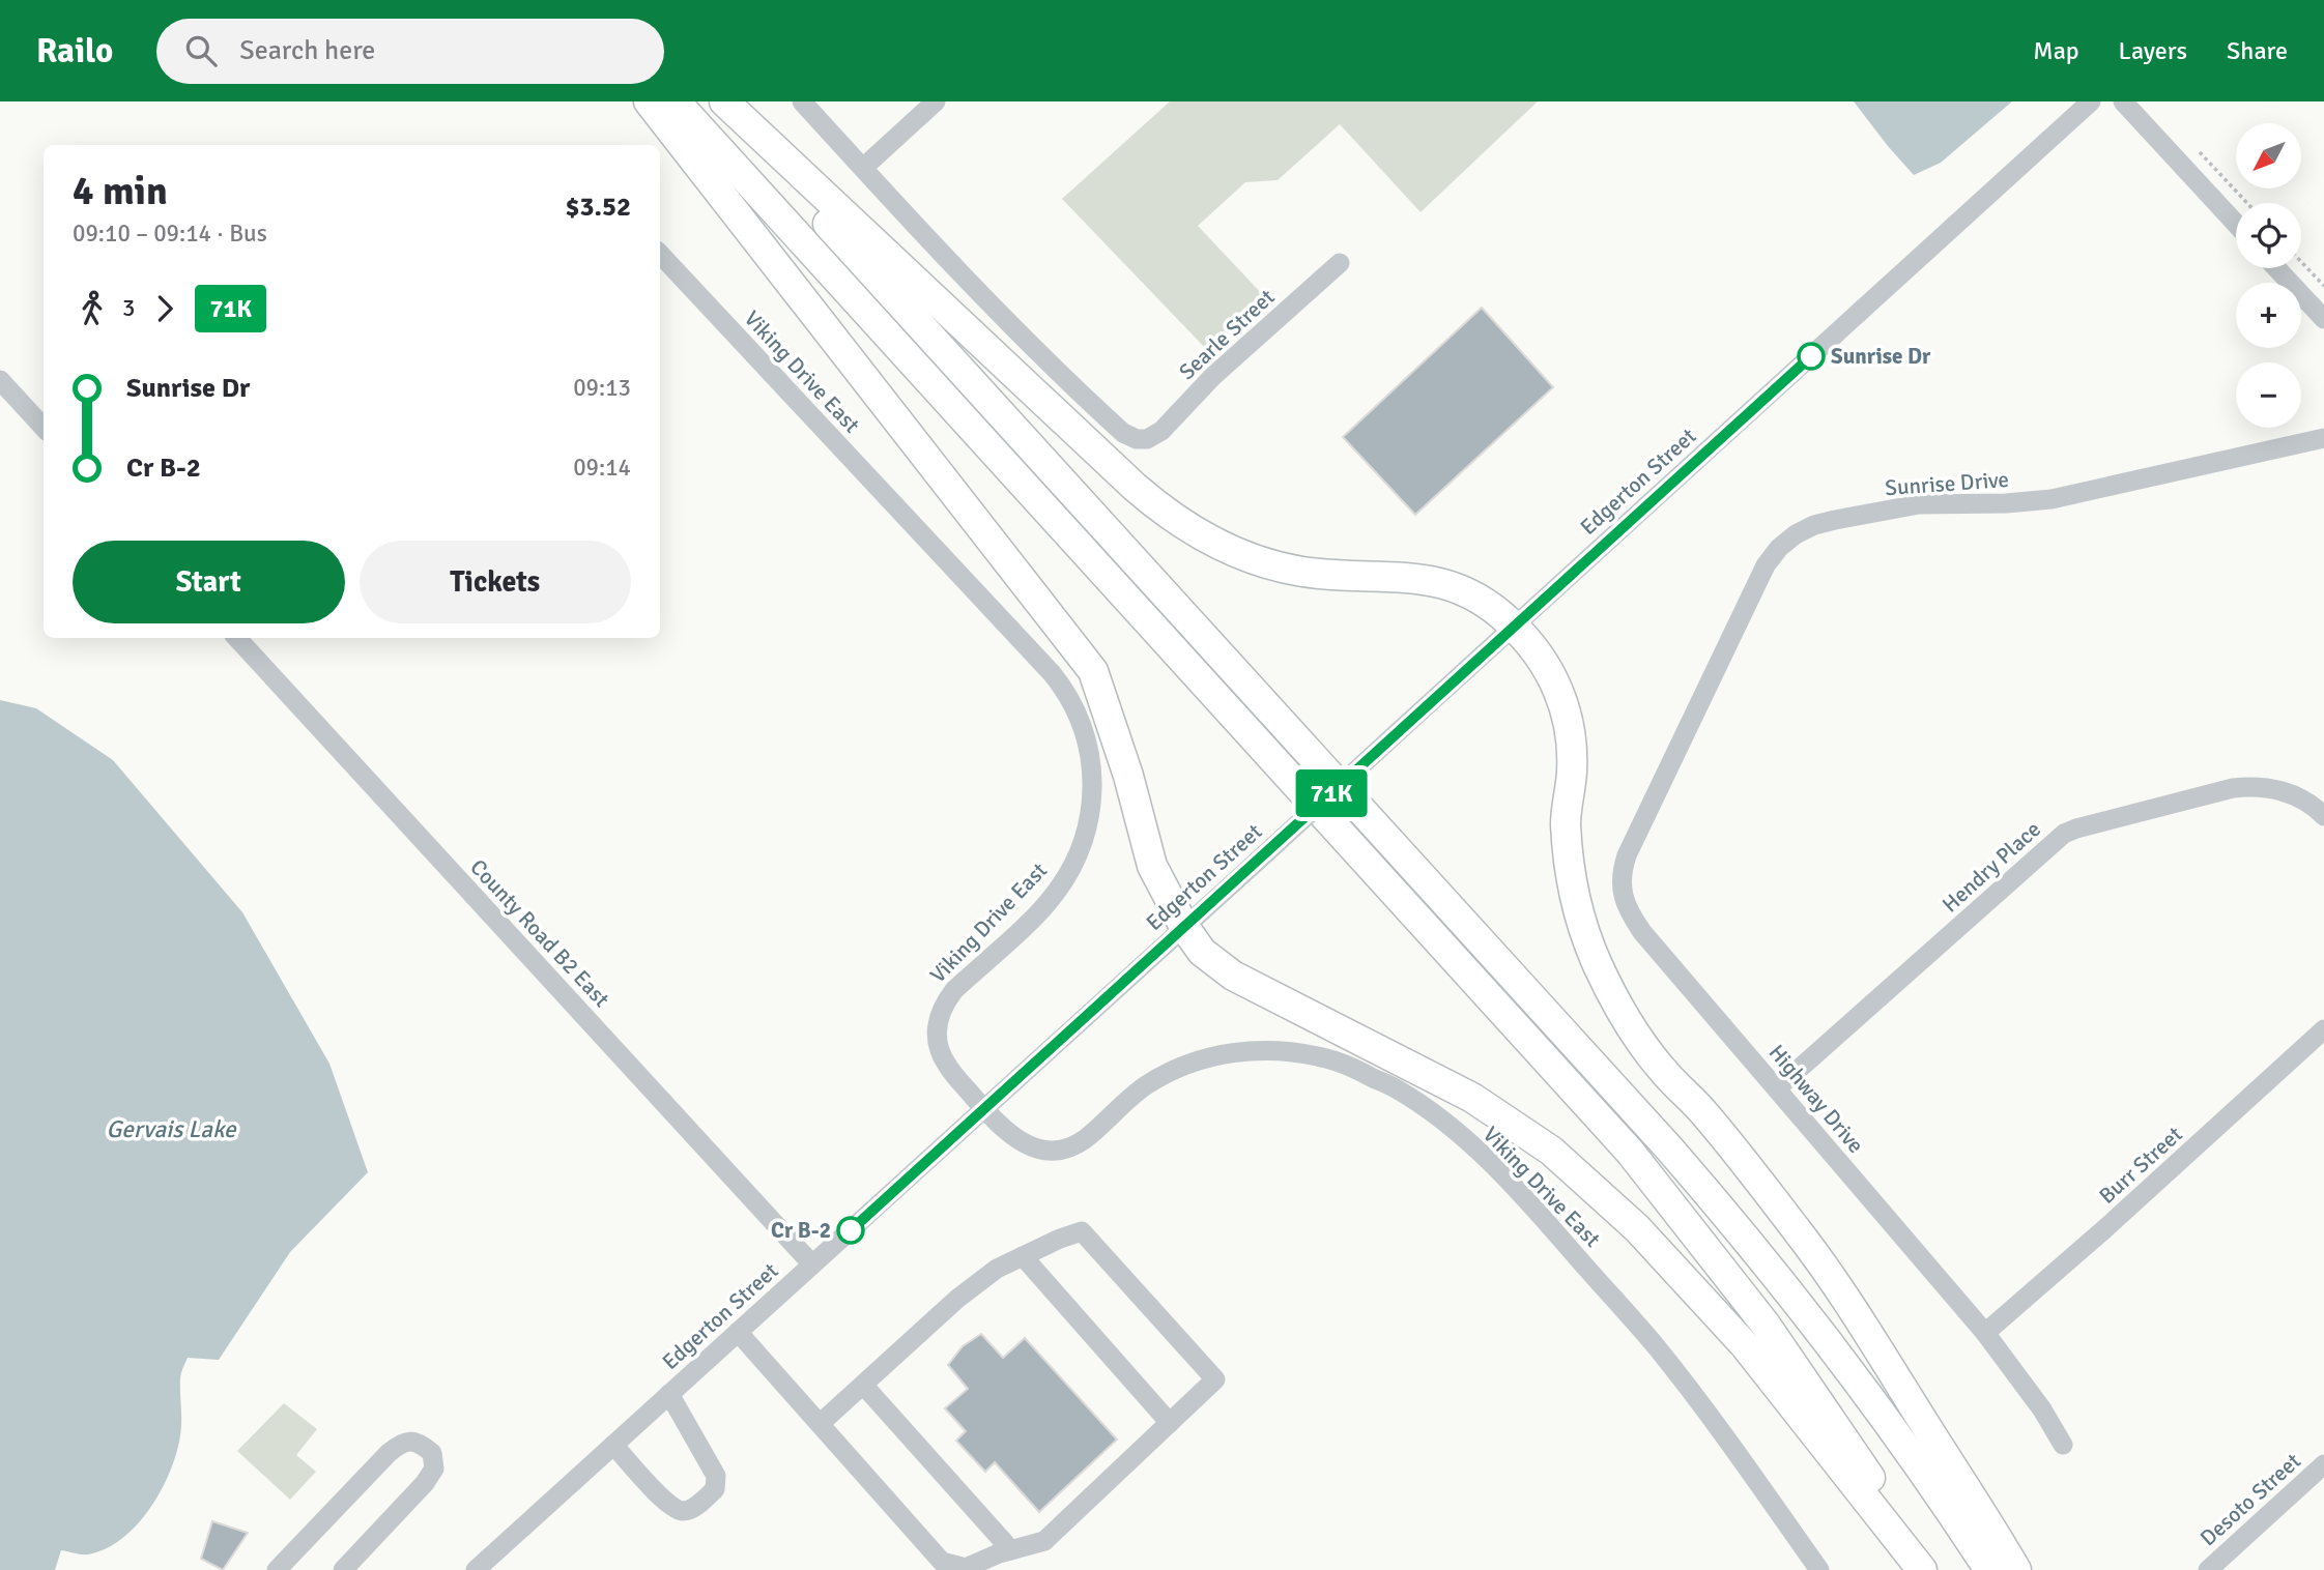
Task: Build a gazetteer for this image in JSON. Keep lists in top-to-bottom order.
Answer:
{
  "streets": {
    "street": [
      "Searle Street",
      "Viking Drive East",
      "Edgerton Street",
      "Sunrise Drive",
      "Hendry Place",
      "County Road B2 East",
      "Highway Drive",
      "Burr Street",
      "Desoto Street"
    ]
  },
  "crossings": [
    ["Viking Drive East", "Edgerton Street"],
    ["Edgerton Street", "County Road B2 East"],
    ["Sunrise Drive", "Highway Drive"],
    ["Hendry Place", "Highway Drive"],
    ["Highway Drive", "Burr Street"]
  ],
  "water": ["Gervais Lake"],
  "places": ["Sunrise Dr", "Cr B-2"],
  "lines": ["bus line 71K"],
  "north": "bottom left",
  "page": {
    "header": "Railo",
    "search": "Search here",
    "nav": ["Map", "Layers", "Share"],
    "on_map": "71K",
    "map_buttons": ["+", "−"],
    "heading": ["4 min", "09:10 – 09:14 · Bus", "$3.52"],
    "legs": ["3", "71K"],
    "list": [
      {
        "name": "Sunrise Dr",
        "value": "09:13"
      },
      {
        "name": "Cr B-2",
        "value": "09:14"
      }
    ],
    "buttons": ["Start", "Tickets"]
  }
}
